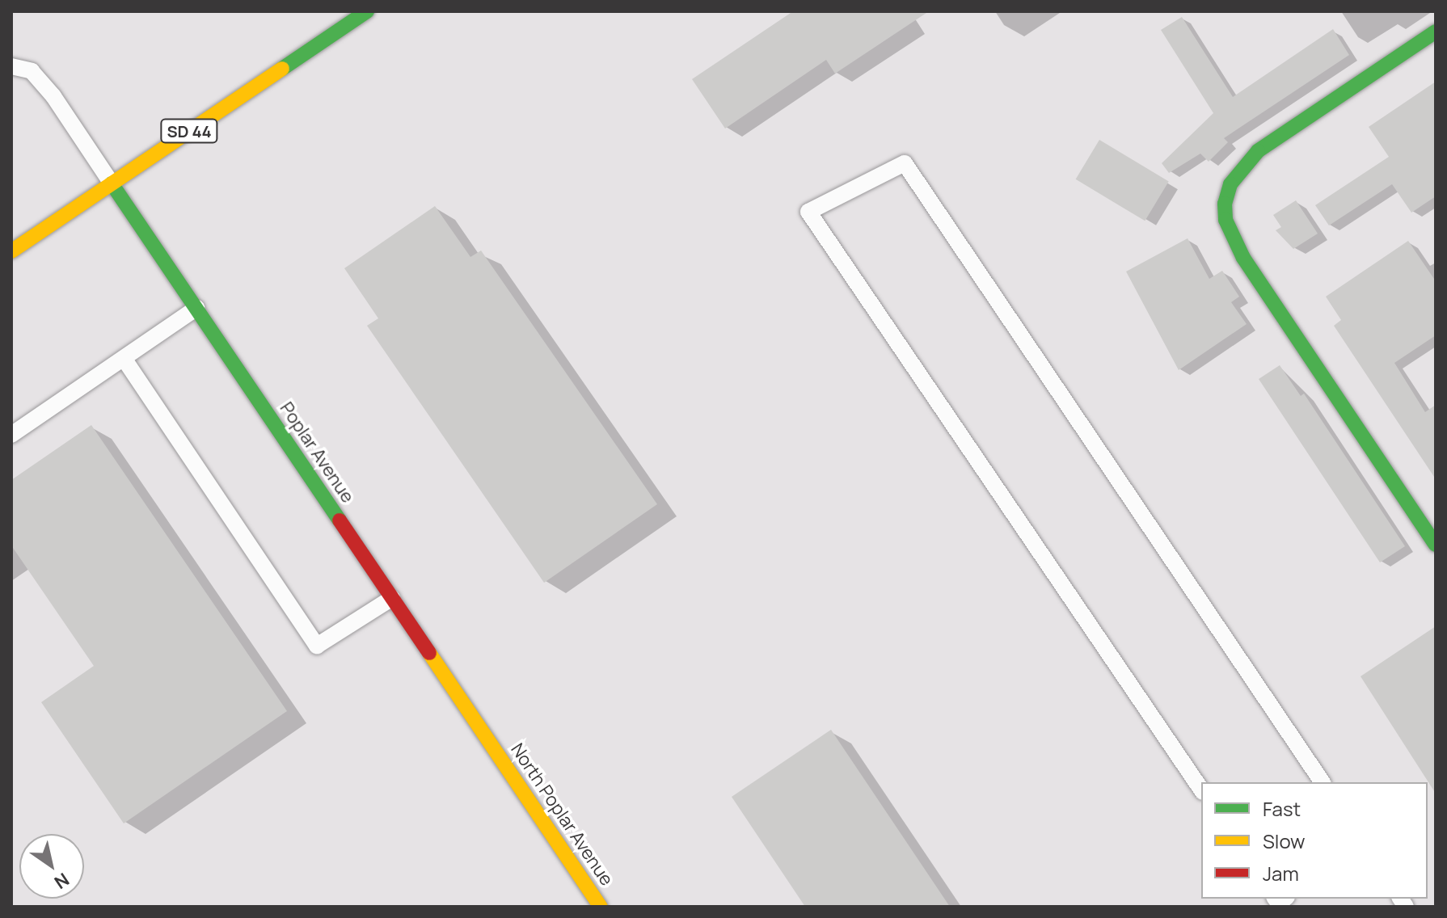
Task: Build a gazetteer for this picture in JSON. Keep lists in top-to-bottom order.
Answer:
{
  "streets": {
    "street": ["SD 44", "Poplar Avenue", "North Poplar Avenue"]
  },
  "crossings": [
    ["SD 44", "Poplar Avenue"],
    ["Poplar Avenue", "North Poplar Avenue"]
  ],
  "legend": ["Fast", "Slow", "Jam"],
  "north": "bottom right"
}
